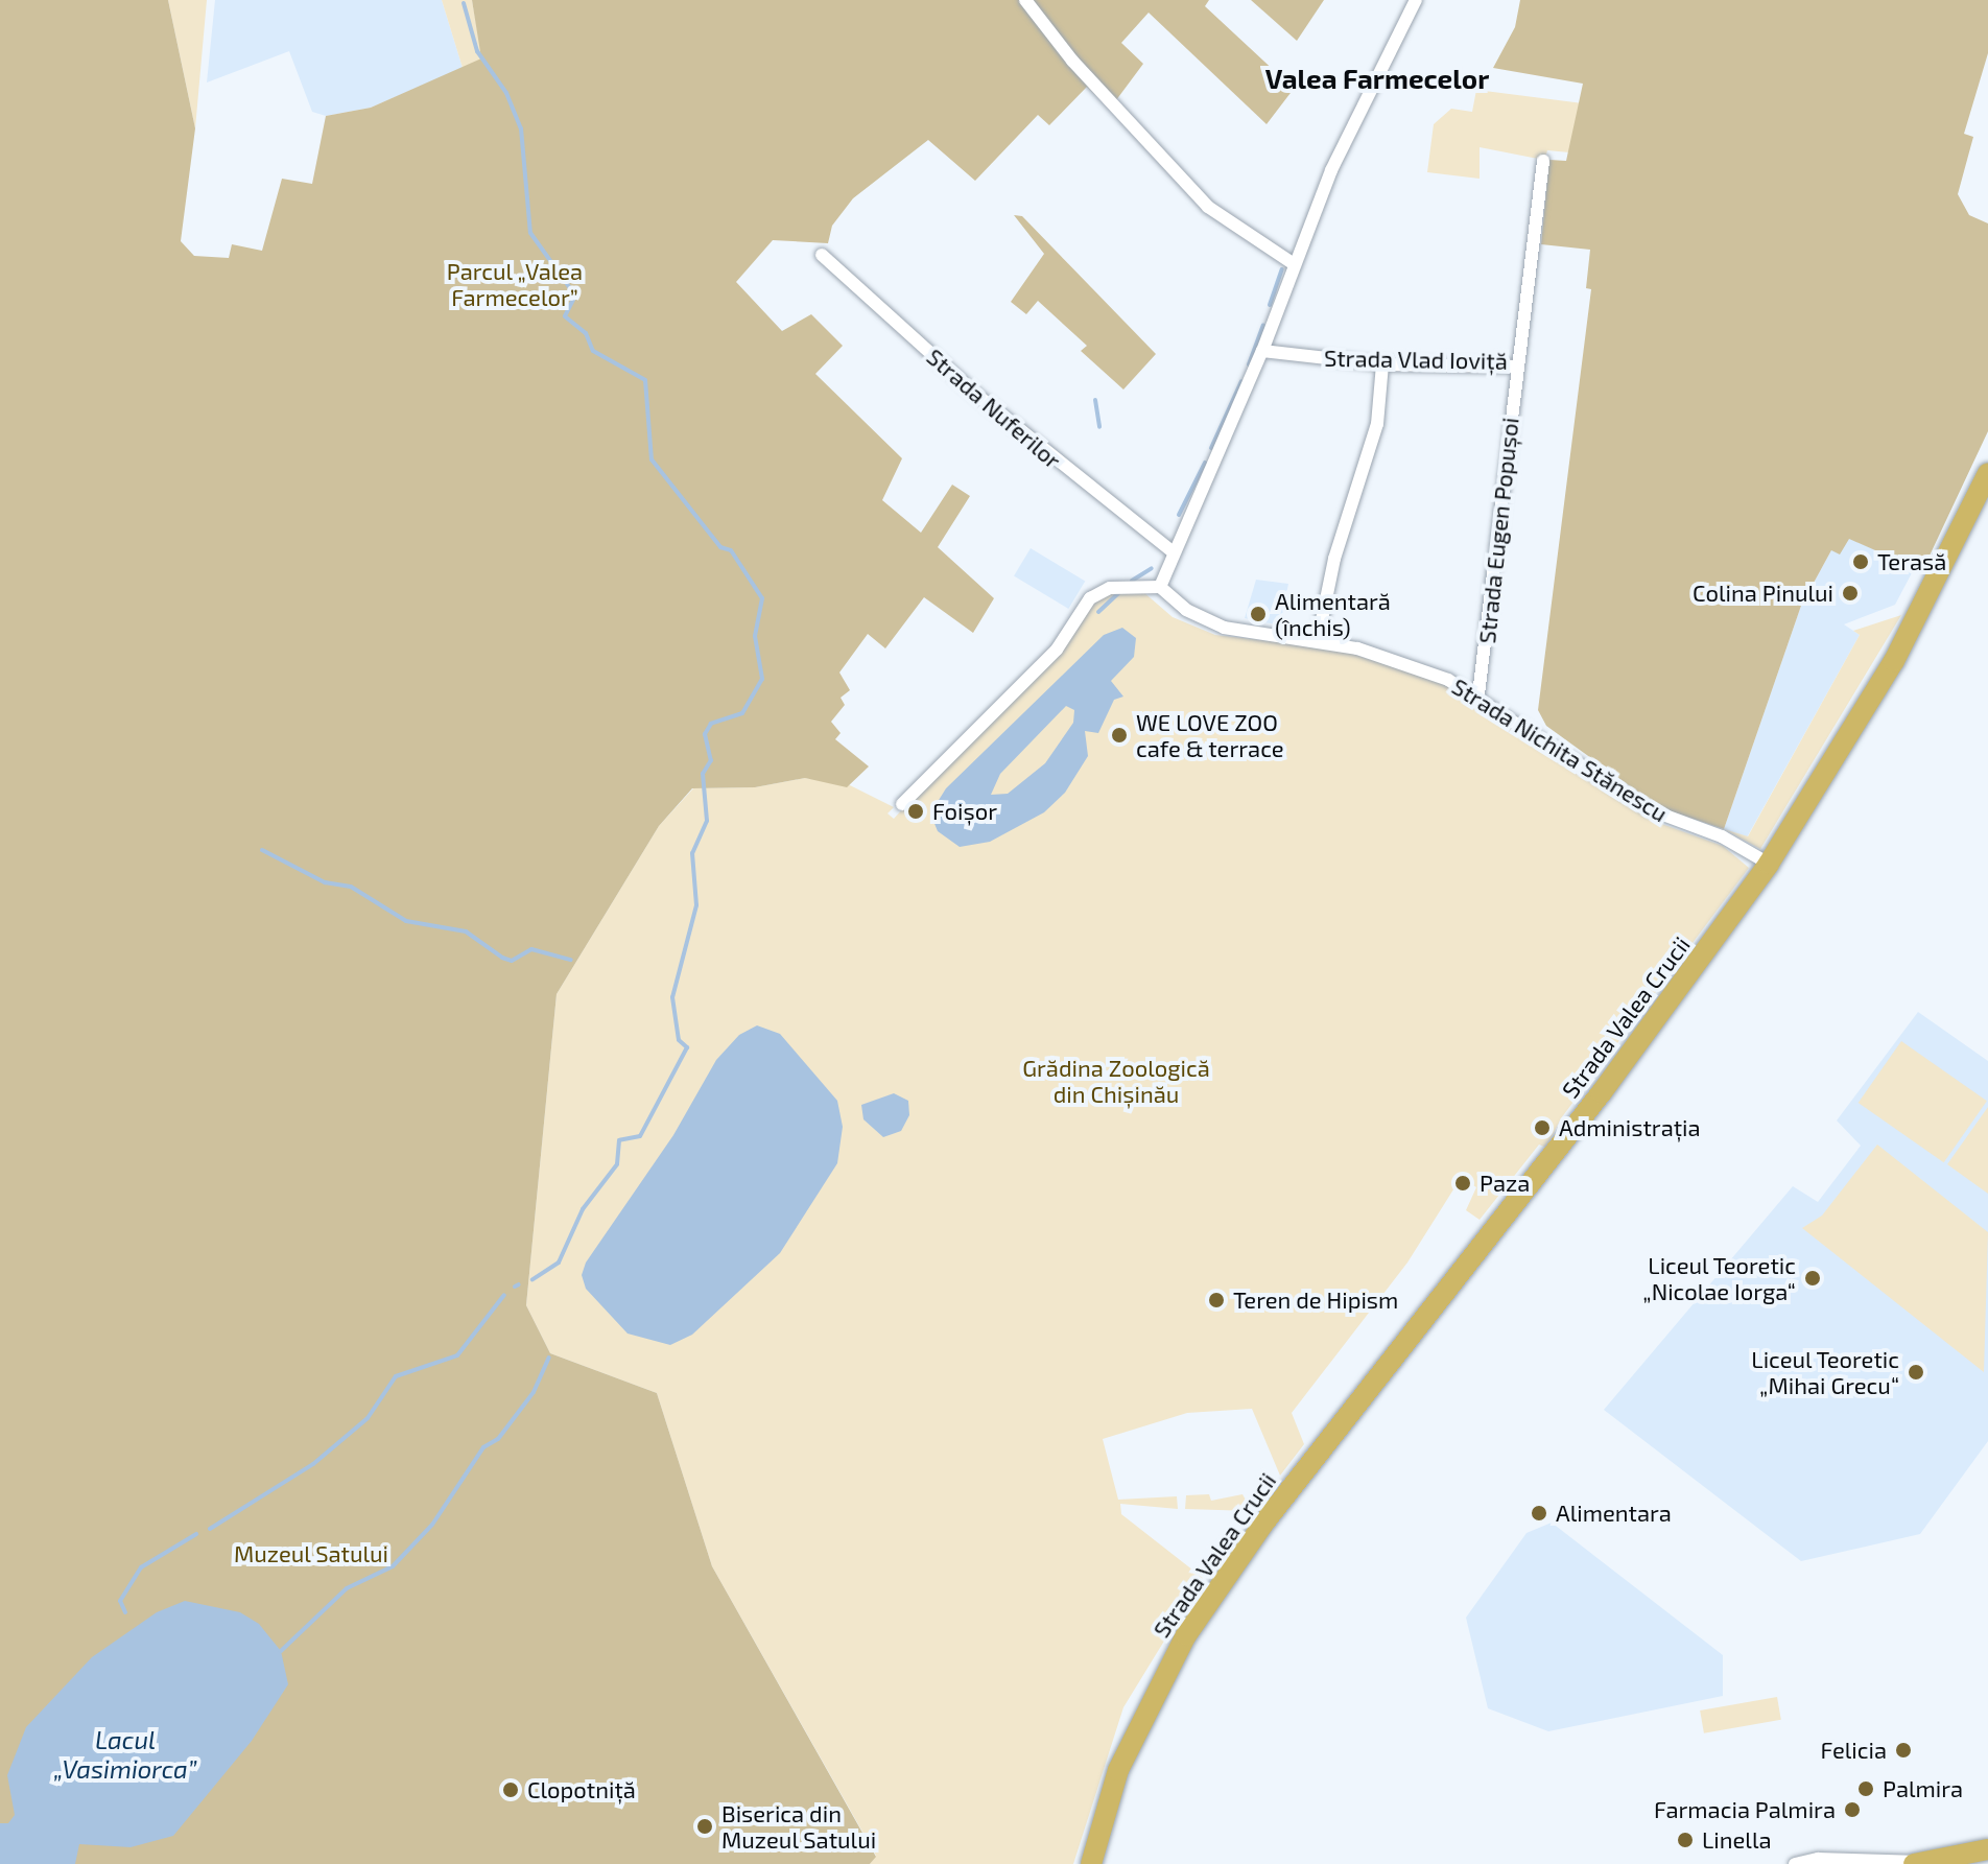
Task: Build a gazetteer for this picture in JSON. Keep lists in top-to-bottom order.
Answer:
{
  "streets": {
    "main road": ["Strada Valea Crucii"],
    "street": [
      "Strada Vlad Ioviță",
      "Strada Nuferilor",
      "Strada Eugen Popușoi",
      "Strada Nichita Stănescu"
    ]
  },
  "crossings": [
    ["Strada Vlad Ioviță", "Strada Eugen Popușoi"],
    ["Strada Eugen Popușoi", "Strada Nichita Stănescu"],
    ["Strada Nichita Stănescu", "Strada Valea Crucii"]
  ],
  "districts": ["Valea Farmecelor"],
  "water": ["Lacul „Vasimiorca”"],
  "parks": ["Parcul „Valea Farmecelor”", "Grădina Zoologică din Chișinău", "Muzeul Satului"],
  "places": [
    "Terasă",
    "Colina Pinului",
    "Alimentară (închis)",
    "WE LOVE ZOO cafe & terrace",
    "Foișor",
    "Administrația",
    "Paza",
    "Liceul Teoretic „Nicolae Iorga“",
    "Teren de Hipism",
    "Liceul Teoretic „Mihai Grecu“",
    "Alimentara",
    "Felicia",
    "Palmira",
    "Clopotniță",
    "Farmacia Palmira",
    "Biserica din Muzeul Satului",
    "Linella"
  ]
}
